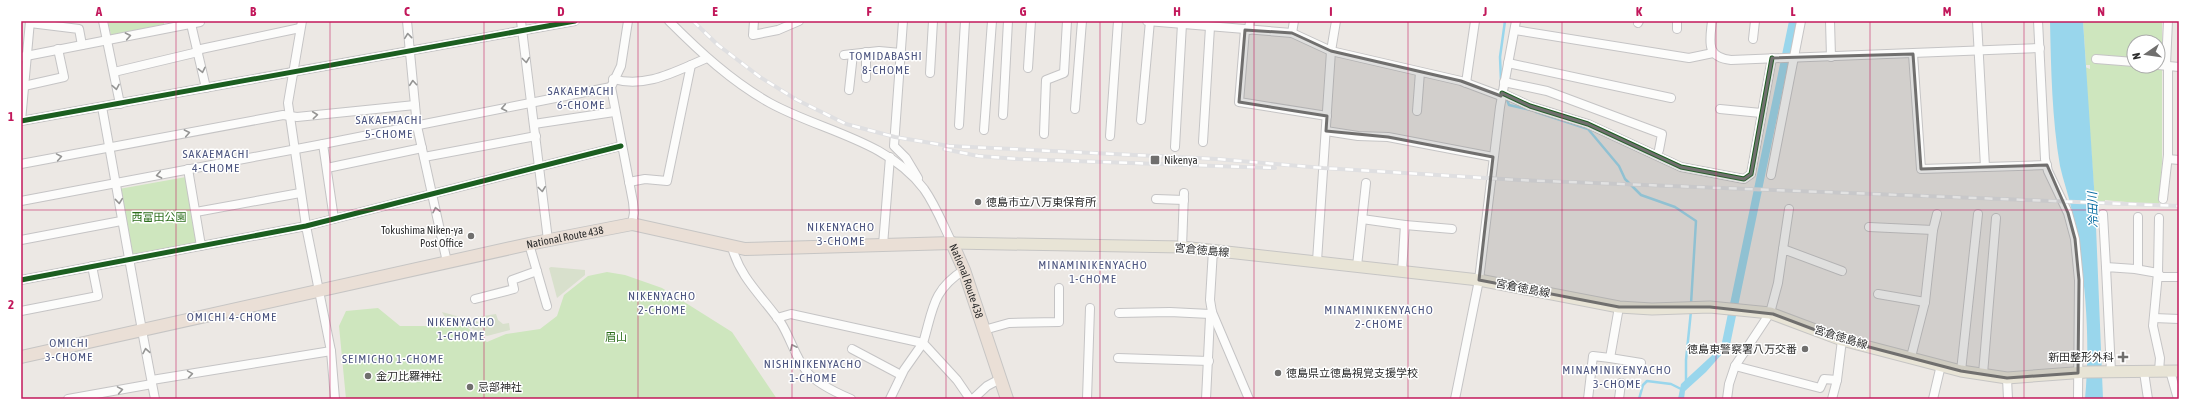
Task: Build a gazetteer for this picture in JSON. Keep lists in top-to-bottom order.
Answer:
{
  "streets": {
    "highway": ["National Route 438"],
    "main road": ["宮倉徳島線"]
  },
  "crossings": [
    ["National Route 438", "宮倉徳島線"]
  ],
  "districts": [
    "TOMIDABASHI 8-CHOME",
    "SAKAEMACHI 6-CHOME",
    "SAKAEMACHI 5-CHOME",
    "SAKAEMACHI 4-CHOME",
    "NIKENYACHO 3-CHOME",
    "MINAMINIKENYACHO 1-CHOME",
    "NIKENYACHO 2-CHOME",
    "MINAMINIKENYACHO 2-CHOME",
    "OMICHI 4-CHOME",
    "NIKENYACHO 1-CHOME",
    "OMICHI 3-CHOME",
    "SEIMICHO 1-CHOME",
    "NISHINIKENYACHO 1-CHOME",
    "MINAMINIKENYACHO 3-CHOME"
  ],
  "water": ["冷田川"],
  "parks": ["西富田公園", "眉山"],
  "places": {
    "transit": ["Nikenya"],
    "other": [
      "徳島市立八万東保育所",
      "Tokushima Niken-ya Post Office",
      "徳島東警察署八万交番",
      "徳島県立徳島視覚支援学校",
      "金刀比羅神社",
      "忌部神社"
    ],
    "health": ["新田整形外科"]
  },
  "north": "left",
  "grid": {
    "columns": [
      "A",
      "B",
      "C",
      "D",
      "E",
      "F",
      "G",
      "H",
      "I",
      "J",
      "K",
      "L",
      "M",
      "N"
    ],
    "rows": ["1", "2"]
  }
}
